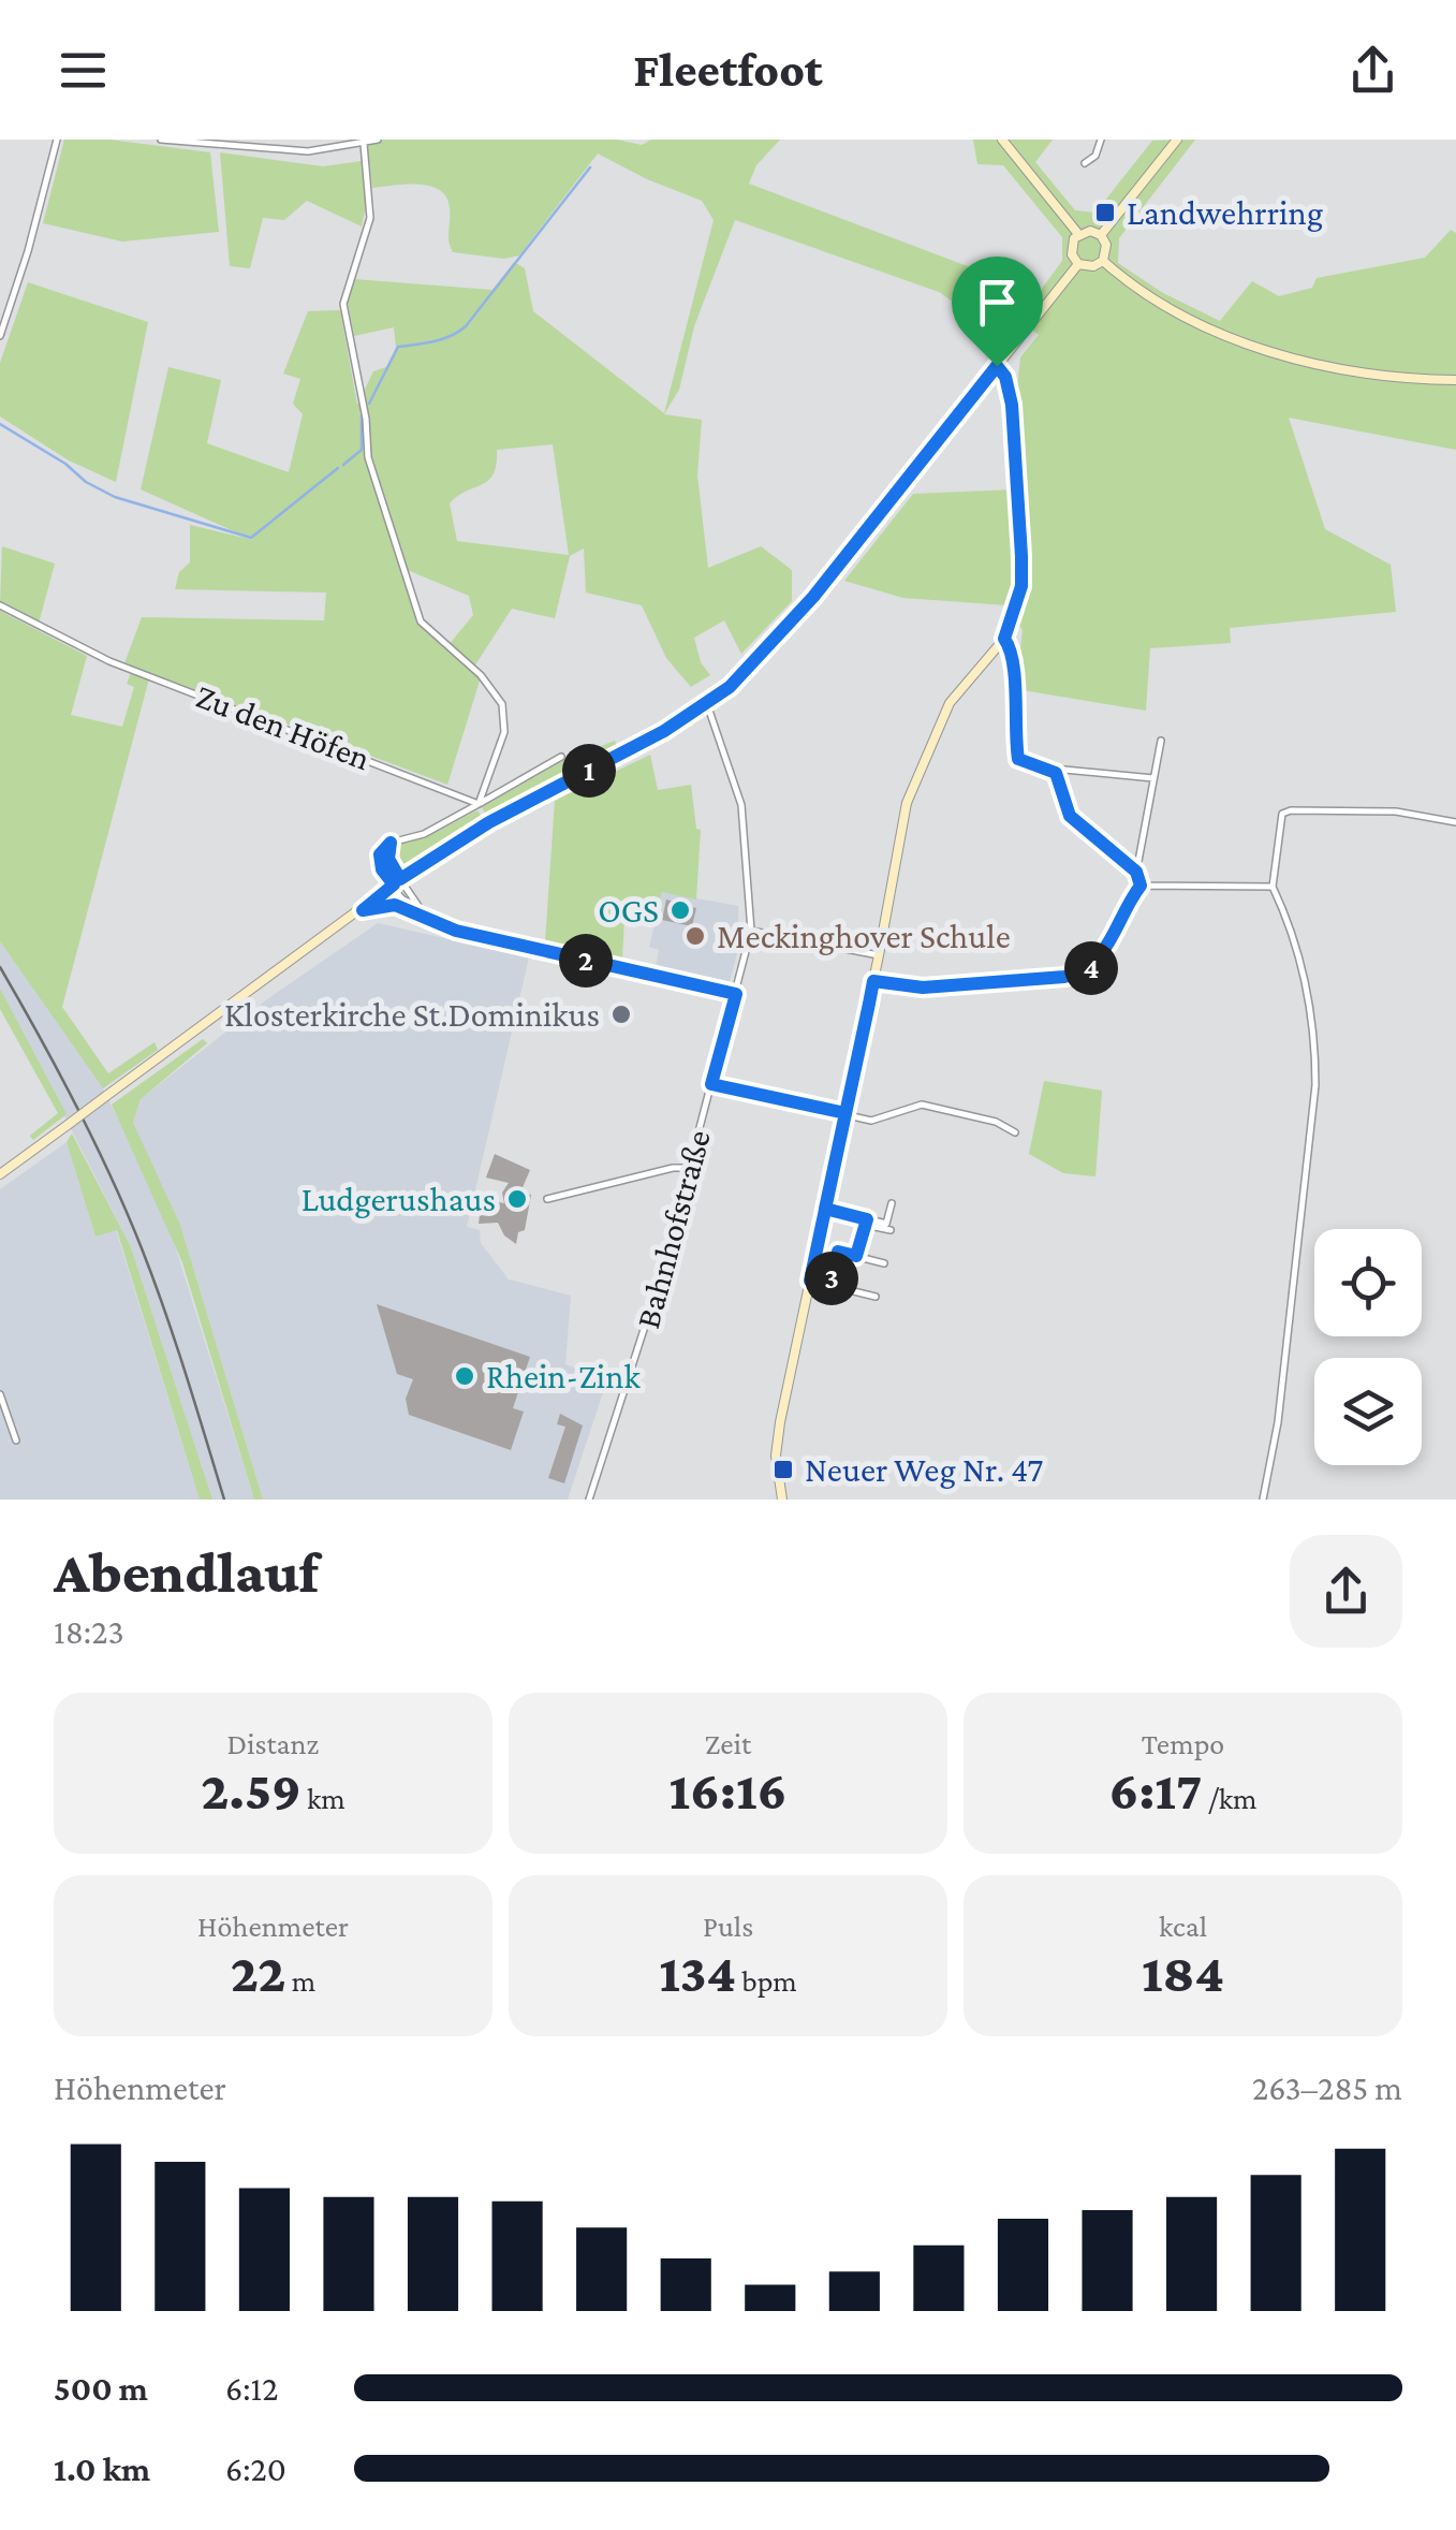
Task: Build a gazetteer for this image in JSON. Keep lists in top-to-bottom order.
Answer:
{
  "streets": {
    "street": ["Zu den Höfen", "Bahnhofstraße"]
  },
  "places": {
    "transit": ["Landwehrring", "Neuer Weg Nr. 47"],
    "other": [
      "OGS",
      "Meckinghover Schule",
      "Klosterkirche St.Dominikus",
      "Ludgerushaus",
      "Rhein-Zink"
    ]
  },
  "page": {
    "header": "Fleetfoot",
    "pins": [
      "1",
      "2",
      "4",
      "3"
    ],
    "heading": ["Abendlauf", "18:23"],
    "stats": [
      ["Distanz", "2.59 km"],
      ["Zeit", "16:16"],
      ["Tempo", "6:17 /km"],
      ["Höhenmeter", "22 m"],
      ["Puls", "134 bpm"],
      ["kcal", "184"]
    ],
    "chart": ["Höhenmeter", "263–285 m"],
    "list": [
      {
        "name": "500 m",
        "note": "6:12"
      },
      {
        "name": "1.0 km",
        "note": "6:20"
      }
    ]
  }
}
